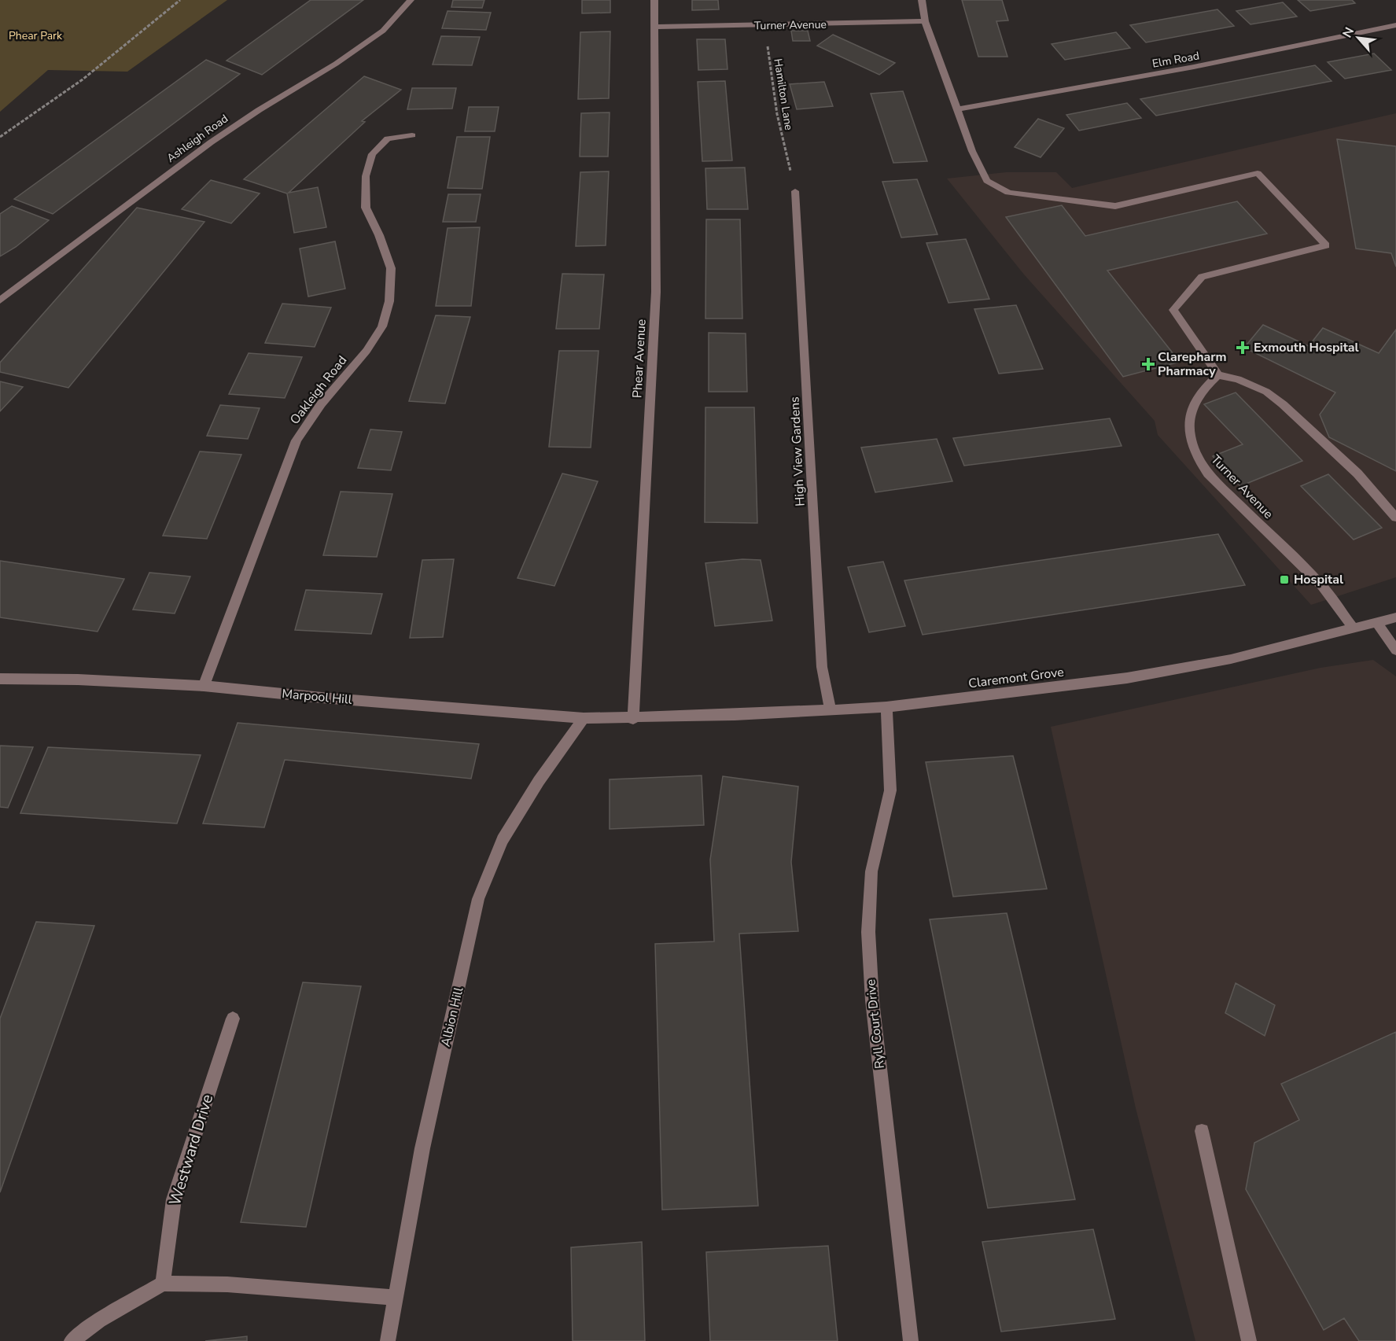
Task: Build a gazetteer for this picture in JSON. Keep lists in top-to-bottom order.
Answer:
{
  "streets": {
    "street": [
      "Turner Avenue",
      "Elm Road",
      "Ashleigh Road",
      "Phear Avenue",
      "Oakleigh Road",
      "High View Gardens",
      "Claremont Grove",
      "Marpool Hill",
      "Albion Hill",
      "Ryll Court Drive",
      "Westward Drive"
    ],
    "path": ["Hamilton Lane"]
  },
  "crossings": [
    ["Turner Avenue", "Hamilton Lane"],
    ["Turner Avenue", "Phear Avenue"],
    ["Turner Avenue", "Claremont Grove"],
    ["Hamilton Lane", "High View Gardens"],
    ["Phear Avenue", "Claremont Grove"],
    ["Phear Avenue", "Marpool Hill"],
    ["Oakleigh Road", "Marpool Hill"],
    ["High View Gardens", "Claremont Grove"],
    ["Claremont Grove", "Marpool Hill"],
    ["Claremont Grove", "Ryll Court Drive"],
    ["Marpool Hill", "Albion Hill"]
  ],
  "parks": ["Phear Park"],
  "places": {
    "health": ["Exmouth Hospital", "Clarepharm Pharmacy"],
    "transit": ["Hospital"]
  },
  "north": "top left"
}
